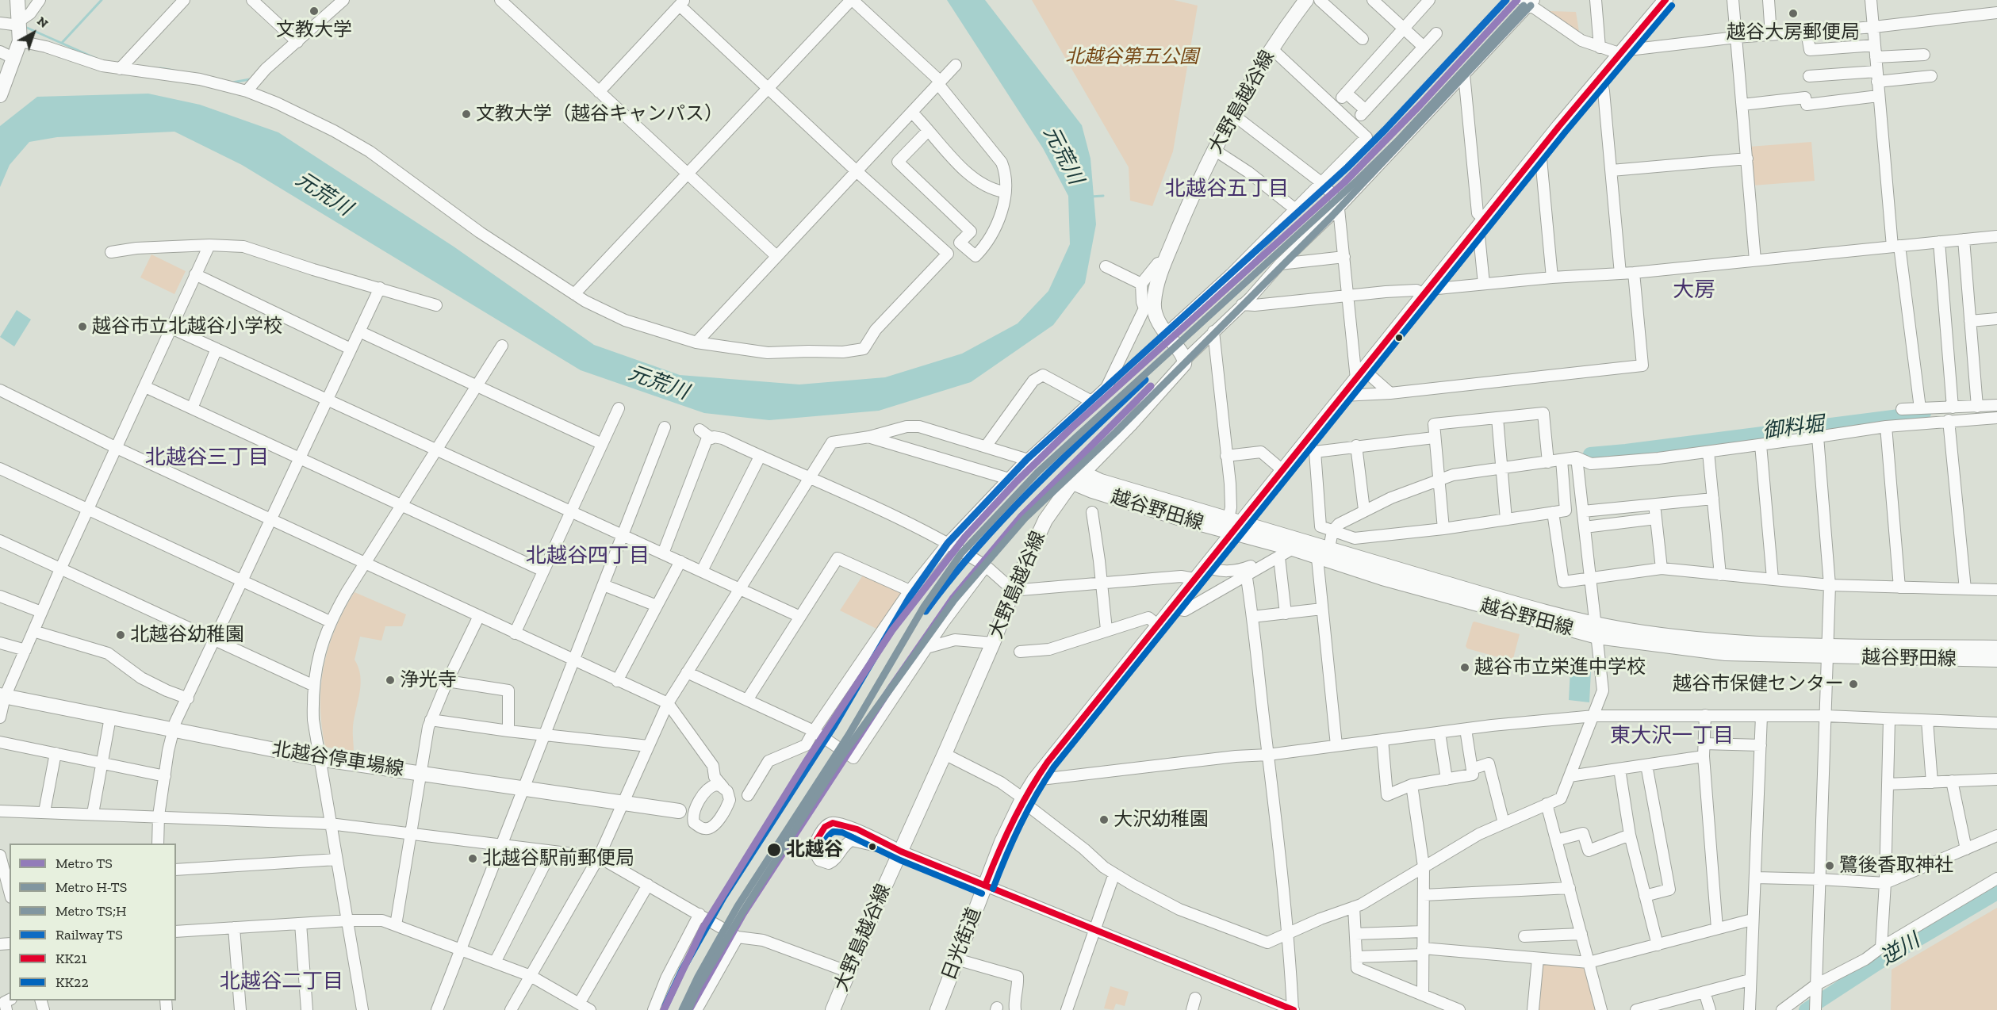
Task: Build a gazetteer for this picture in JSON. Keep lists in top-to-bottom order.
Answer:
{
  "streets": {
    "main road": [
      "大野島越谷線",
      "越谷野田線",
      "北越谷停車場線",
      "日光街道"
    ]
  },
  "crossings": [
    ["大野島越谷線", "越谷野田線"],
    ["越谷野田線", "日光街道"]
  ],
  "districts": [
    "北越谷五丁目",
    "大房",
    "北越谷三丁目",
    "北越谷四丁目",
    "東大沢一丁目",
    "北越谷二丁目"
  ],
  "water": ["元荒川", "御料堀", "逆川"],
  "parks": ["北越谷第五公園"],
  "places": [
    "文教大学",
    "越谷大房郵便局",
    "文教大学（越谷キャンパス）",
    "越谷市立北越谷小学校",
    "北越谷幼稚園",
    "越谷市立栄進中学校",
    "浄光寺",
    "越谷市保健センター",
    "大沢幼稚園",
    "北越谷",
    "北越谷駅前郵便局",
    "鷺後香取神社"
  ],
  "lines": [
    "metro line TS",
    "rail line TS",
    "transit line KK21",
    "metro line H-TS",
    "metro line TS;H",
    "transit line KK22"
  ],
  "legend": [
    "Metro TS",
    "Metro H-TS",
    "Metro TS;H",
    "Railway TS",
    "KK21",
    "KK22"
  ],
  "north": "top right"
}
